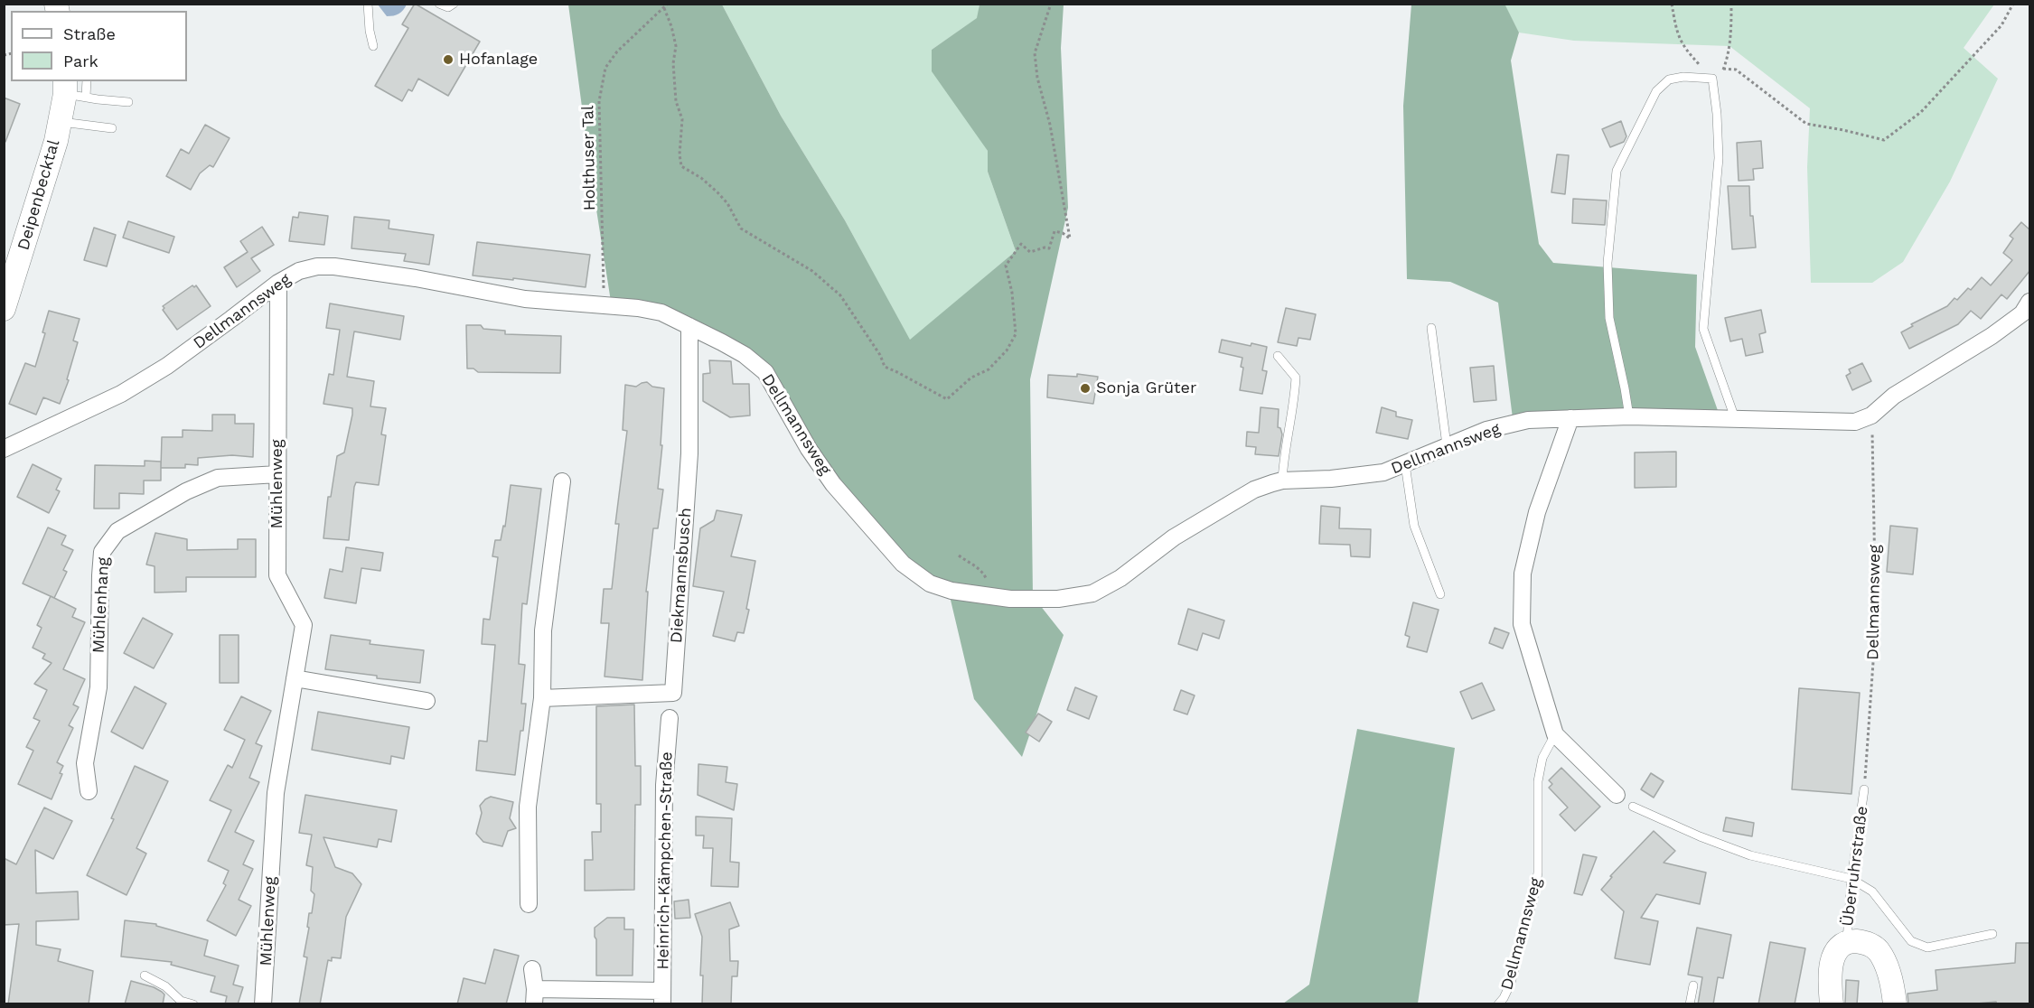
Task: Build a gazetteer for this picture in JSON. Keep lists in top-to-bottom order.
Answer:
{
  "streets": {
    "main road": ["Deipenbecktal", "Überruhrstraße"],
    "street": [
      "Dellmannsweg",
      "Mühlenweg",
      "Diekmannsbusch",
      "Mühlenhang",
      "Heinrich-Kämpchen-Straße"
    ],
    "path": ["Holthuser Tal"]
  },
  "crossings": [
    ["Holthuser Tal", "Dellmannsweg"],
    ["Dellmannsweg", "Mühlenweg"],
    ["Dellmannsweg", "Diekmannsbusch"],
    ["Dellmannsweg", "Überruhrstraße"],
    ["Mühlenweg", "Mühlenhang"]
  ],
  "places": ["Hofanlage", "Sonja Grüter"],
  "legend": ["Straße", "Park"]
}
